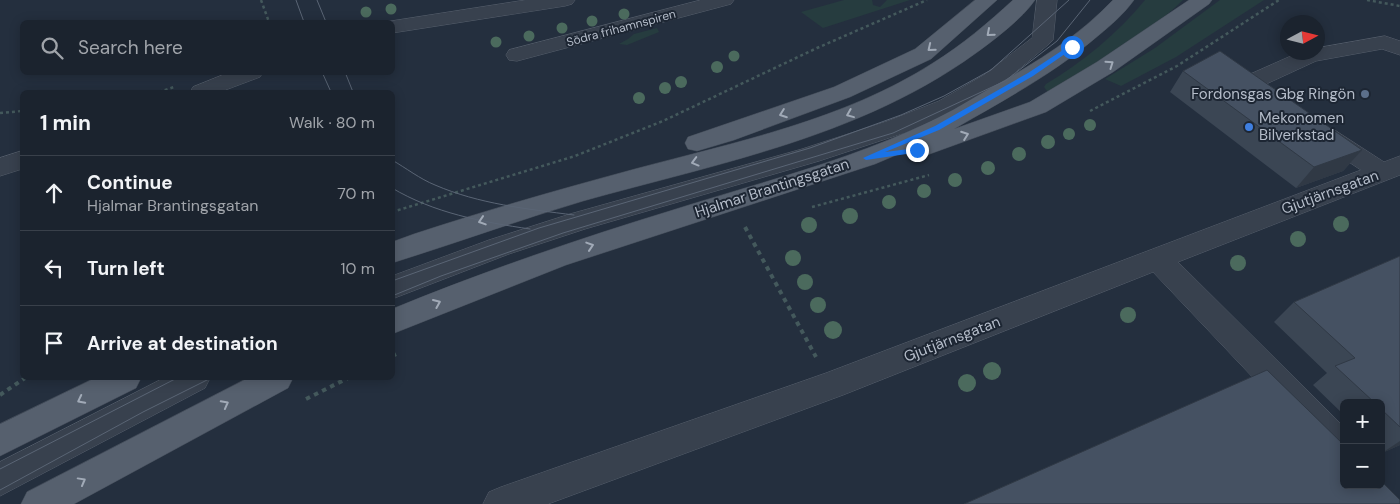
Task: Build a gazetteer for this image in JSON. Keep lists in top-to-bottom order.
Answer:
{
  "streets": {
    "main road": ["Hjalmar Brantingsgatan"],
    "street": ["Södra frihamnspiren", "Gjutjärnsgatan"]
  },
  "places": ["Fordonsgas Gbg Ringön", "Mekonomen Bilverkstad"],
  "north": "right",
  "page": {
    "search": "Search here",
    "heading": ["1 min", "Walk · 80 m"],
    "list": [
      ["Continue", "Hjalmar Brantingsgatan", "70 m"],
      ["Turn left", "10 m"],
      "Arrive at destination"
    ],
    "map_buttons": ["+", "−"]
  }
}
